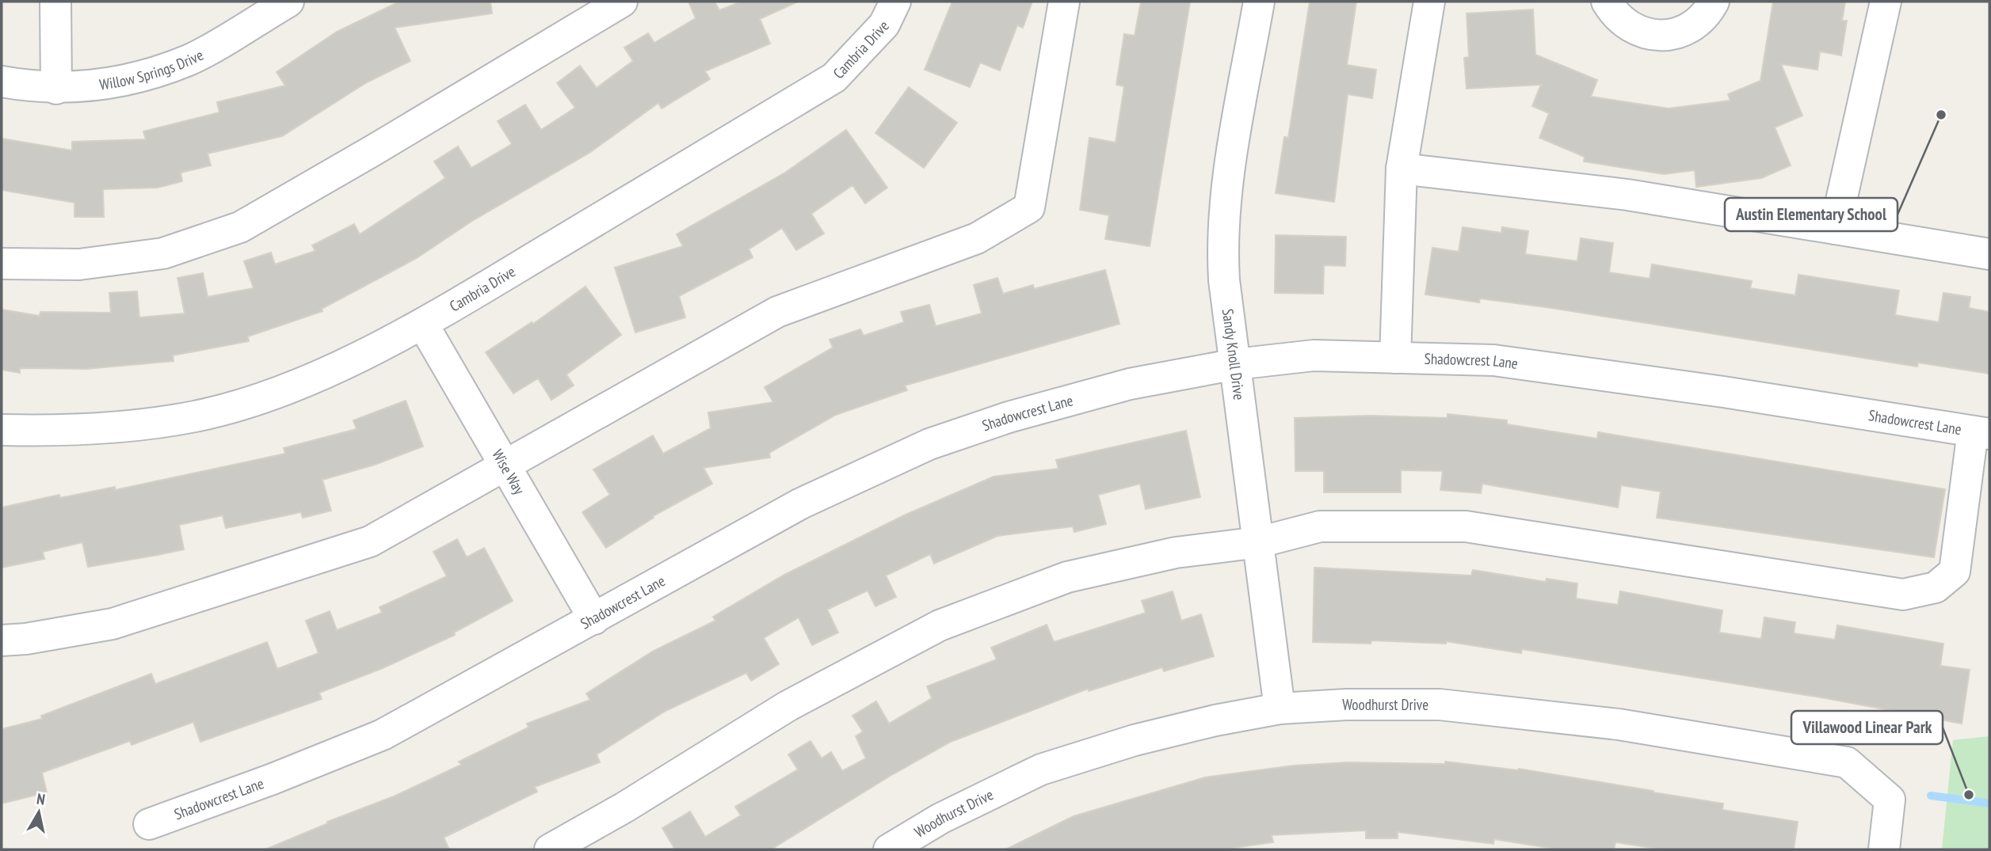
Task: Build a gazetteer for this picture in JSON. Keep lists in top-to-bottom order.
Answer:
{
  "streets": {
    "street": [
      "Cambria Drive",
      "Willow Springs Drive",
      "Sandy Knoll Drive",
      "Shadowcrest Lane",
      "Wise Way",
      "Woodhurst Drive"
    ]
  },
  "crossings": [
    ["Cambria Drive", "Wise Way"],
    ["Sandy Knoll Drive", "Shadowcrest Lane"],
    ["Sandy Knoll Drive", "Woodhurst Drive"],
    ["Shadowcrest Lane", "Wise Way"]
  ],
  "places": ["Austin Elementary School", "Villawood Linear Park"],
  "north": "top"
}
